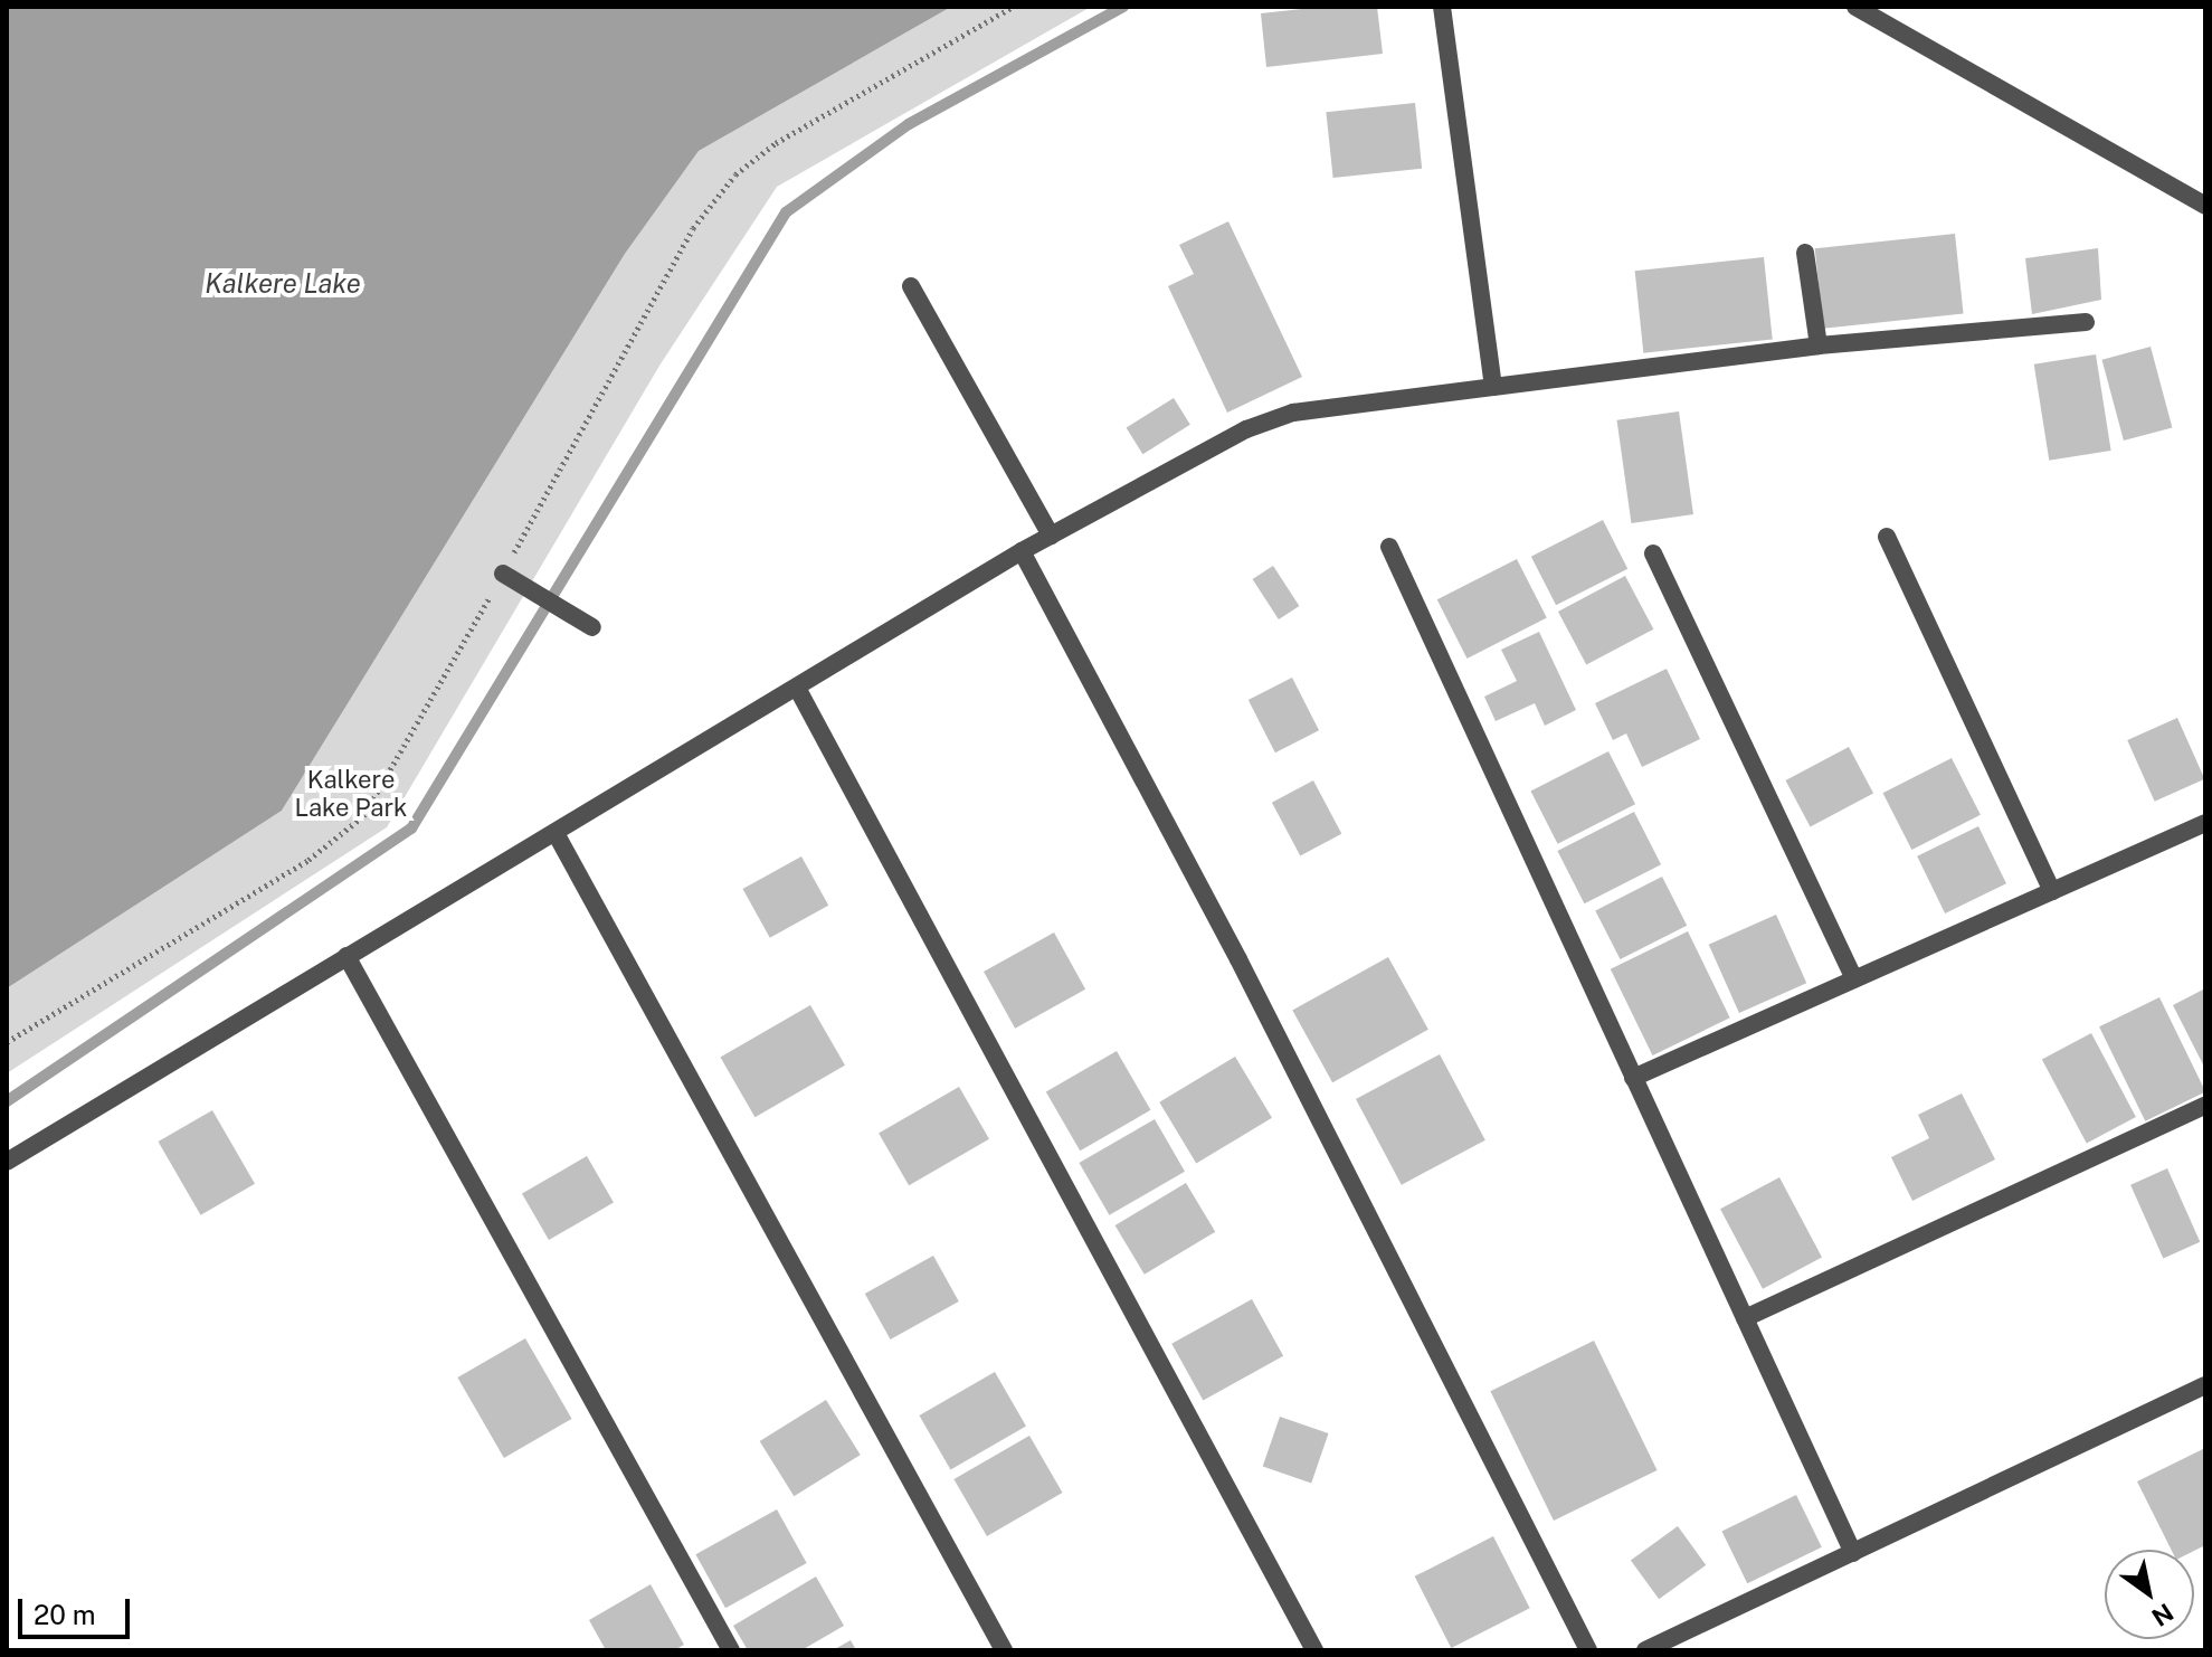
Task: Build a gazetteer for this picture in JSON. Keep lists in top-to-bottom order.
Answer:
{
  "water": ["Kalkere Lake"],
  "parks": ["Kalkere Lake Park"],
  "scale_bar": "20 m",
  "north": "bottom right"
}
